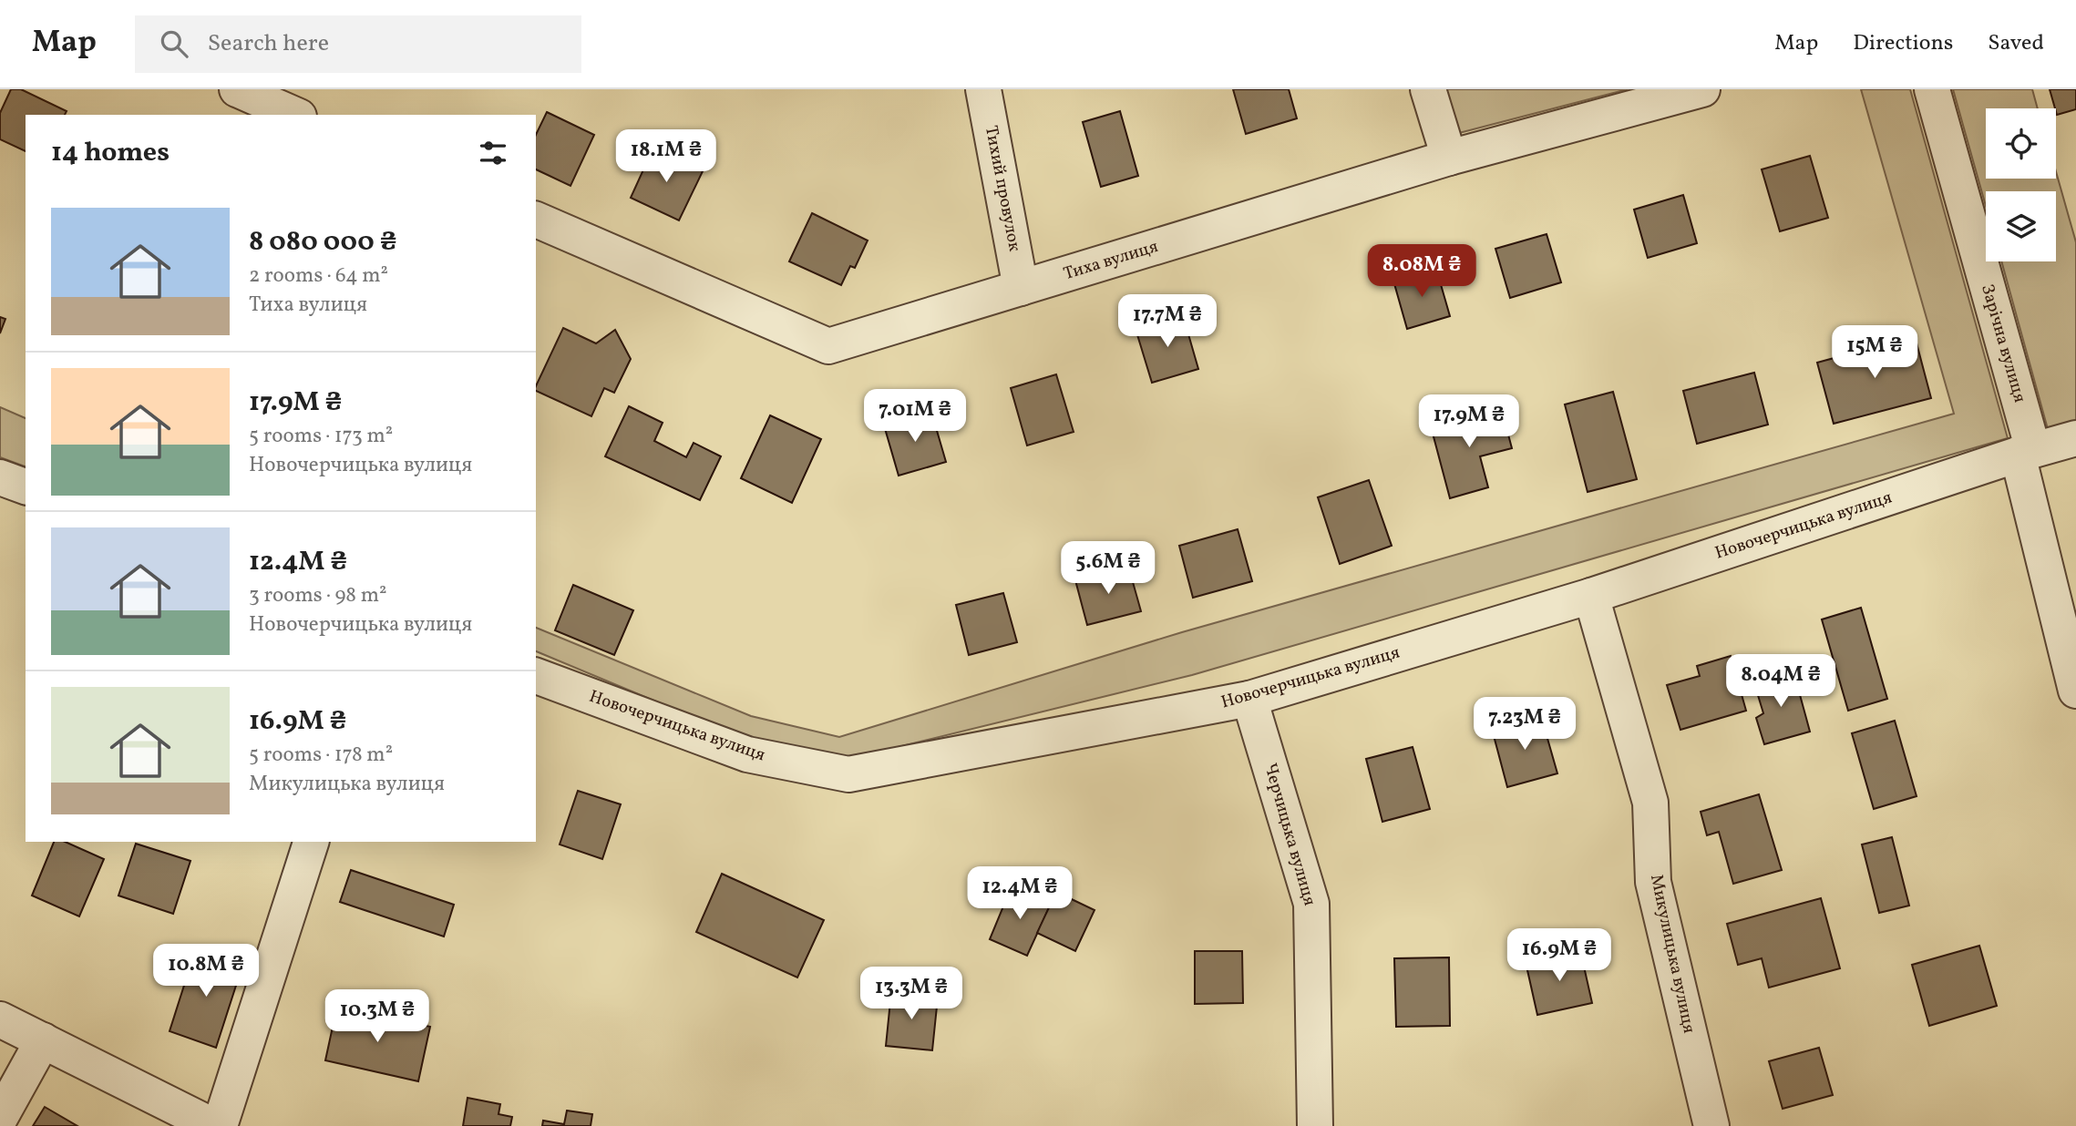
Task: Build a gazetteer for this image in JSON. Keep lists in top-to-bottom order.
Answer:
{
  "streets": {
    "street": [
      "Тихий провулок",
      "Тиха вулиця",
      "Зарічна вулиця",
      "Новочерчицька вулиця",
      "Черчицька вулиця",
      "Микулицька вулиця"
    ]
  },
  "crossings": [
    ["Тихий провулок", "Тиха вулиця"],
    ["Зарічна вулиця", "Новочерчицька вулиця"],
    ["Новочерчицька вулиця", "Черчицька вулиця"],
    ["Новочерчицька вулиця", "Микулицька вулиця"]
  ],
  "page": {
    "header": "Map",
    "search": "Search here",
    "nav": ["Map", "Directions", "Saved"],
    "heading": "14 homes",
    "price": [
      "18.1M ₴",
      "8.08M ₴",
      "17.7M ₴",
      "15M ₴",
      "7.01M ₴",
      "17.9M ₴",
      "5.6M ₴",
      "8.04M ₴",
      "7.23M ₴",
      "12.4M ₴",
      "16.9M ₴",
      "10.8M ₴",
      "13.3M ₴",
      "10.3M ₴"
    ],
    "list": [
      {
        "name": "8 080 000 ₴",
        "note": "2 rooms · 64 m² · Тиха вулиця"
      },
      {
        "name": "17.9M ₴",
        "note": "5 rooms · 173 m² · Новочерчицька вулиця"
      },
      {
        "name": "12.4M ₴",
        "note": "3 rooms · 98 m² · Новочерчицька вулиця"
      },
      {
        "name": "16.9M ₴",
        "note": "5 rooms · 178 m² · Микулицька вулиця"
      }
    ]
  }
}
